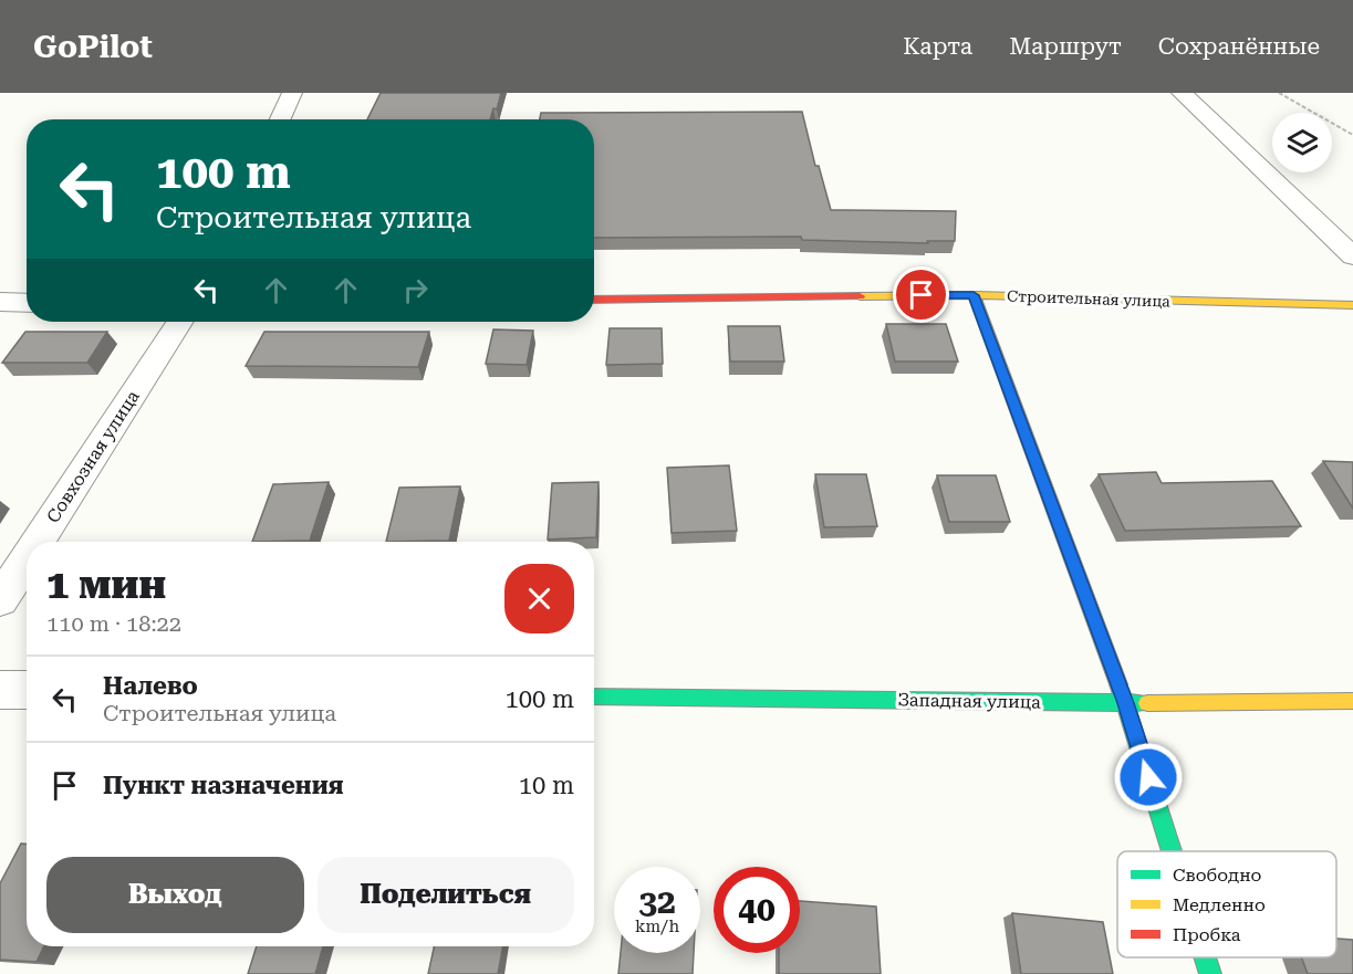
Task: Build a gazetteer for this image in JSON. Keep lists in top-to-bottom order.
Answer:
{
  "streets": {
    "street": ["Строительная улица", "Совхозная улица", "Западная улица"]
  },
  "legend": ["Свободно", "Медленно", "Пробка"],
  "page": {
    "header": "GoPilot",
    "nav": ["Карта", "Маршрут", "Сохранённые"],
    "turn": ["100 m", "Строительная улица"],
    "heading": ["1 мин", "110 m · 18:22"],
    "list": [
      {
        "name": "Налево",
        "note": "Строительная улица",
        "value": "100 m"
      },
      {
        "name": "Пункт назначения",
        "value": "10 m"
      }
    ],
    "buttons": ["Выход", "Поделиться"],
    "speed": "32 km/h",
    "limit": "40"
  }
}
